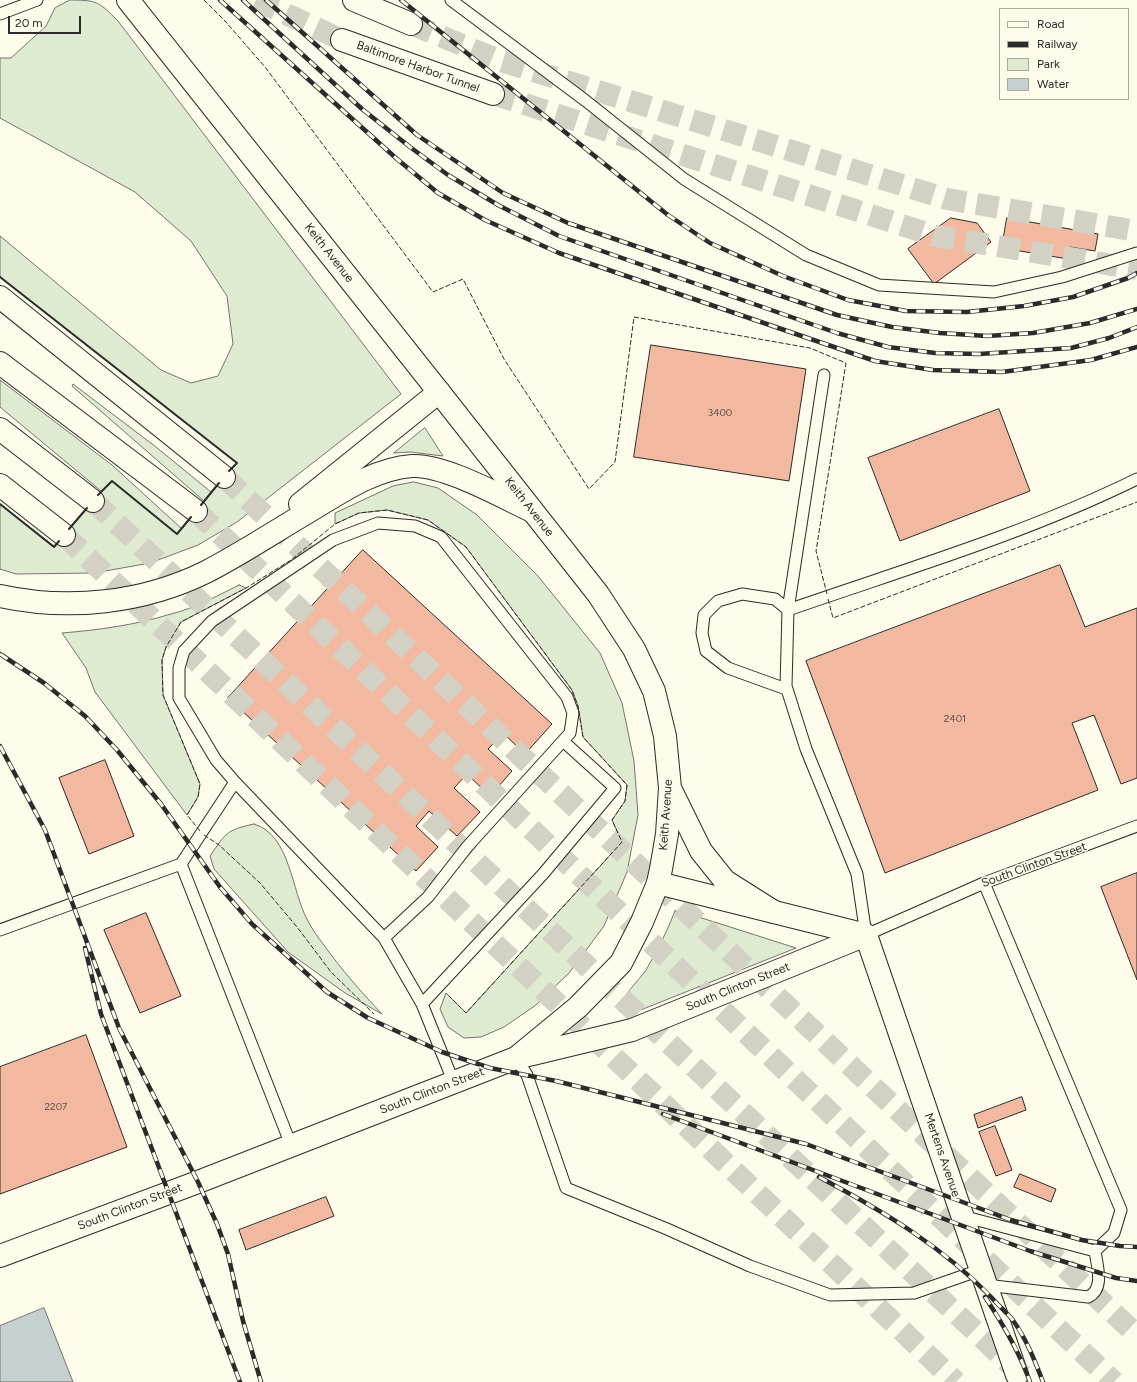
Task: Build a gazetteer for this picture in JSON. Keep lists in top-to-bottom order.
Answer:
{
  "streets": {
    "main road": [
      "Baltimore Harbor Tunnel",
      "Keith Avenue",
      "South Clinton Street",
      "Mertens Avenue"
    ]
  },
  "crossings": [
    ["Keith Avenue", "South Clinton Street"],
    ["South Clinton Street", "Mertens Avenue"]
  ],
  "house_numbers": ["3400", "2401", "2207"],
  "legend": [
    "Road",
    "Railway",
    "Park",
    "Water"
  ],
  "scale_bar": "20 m"
}
